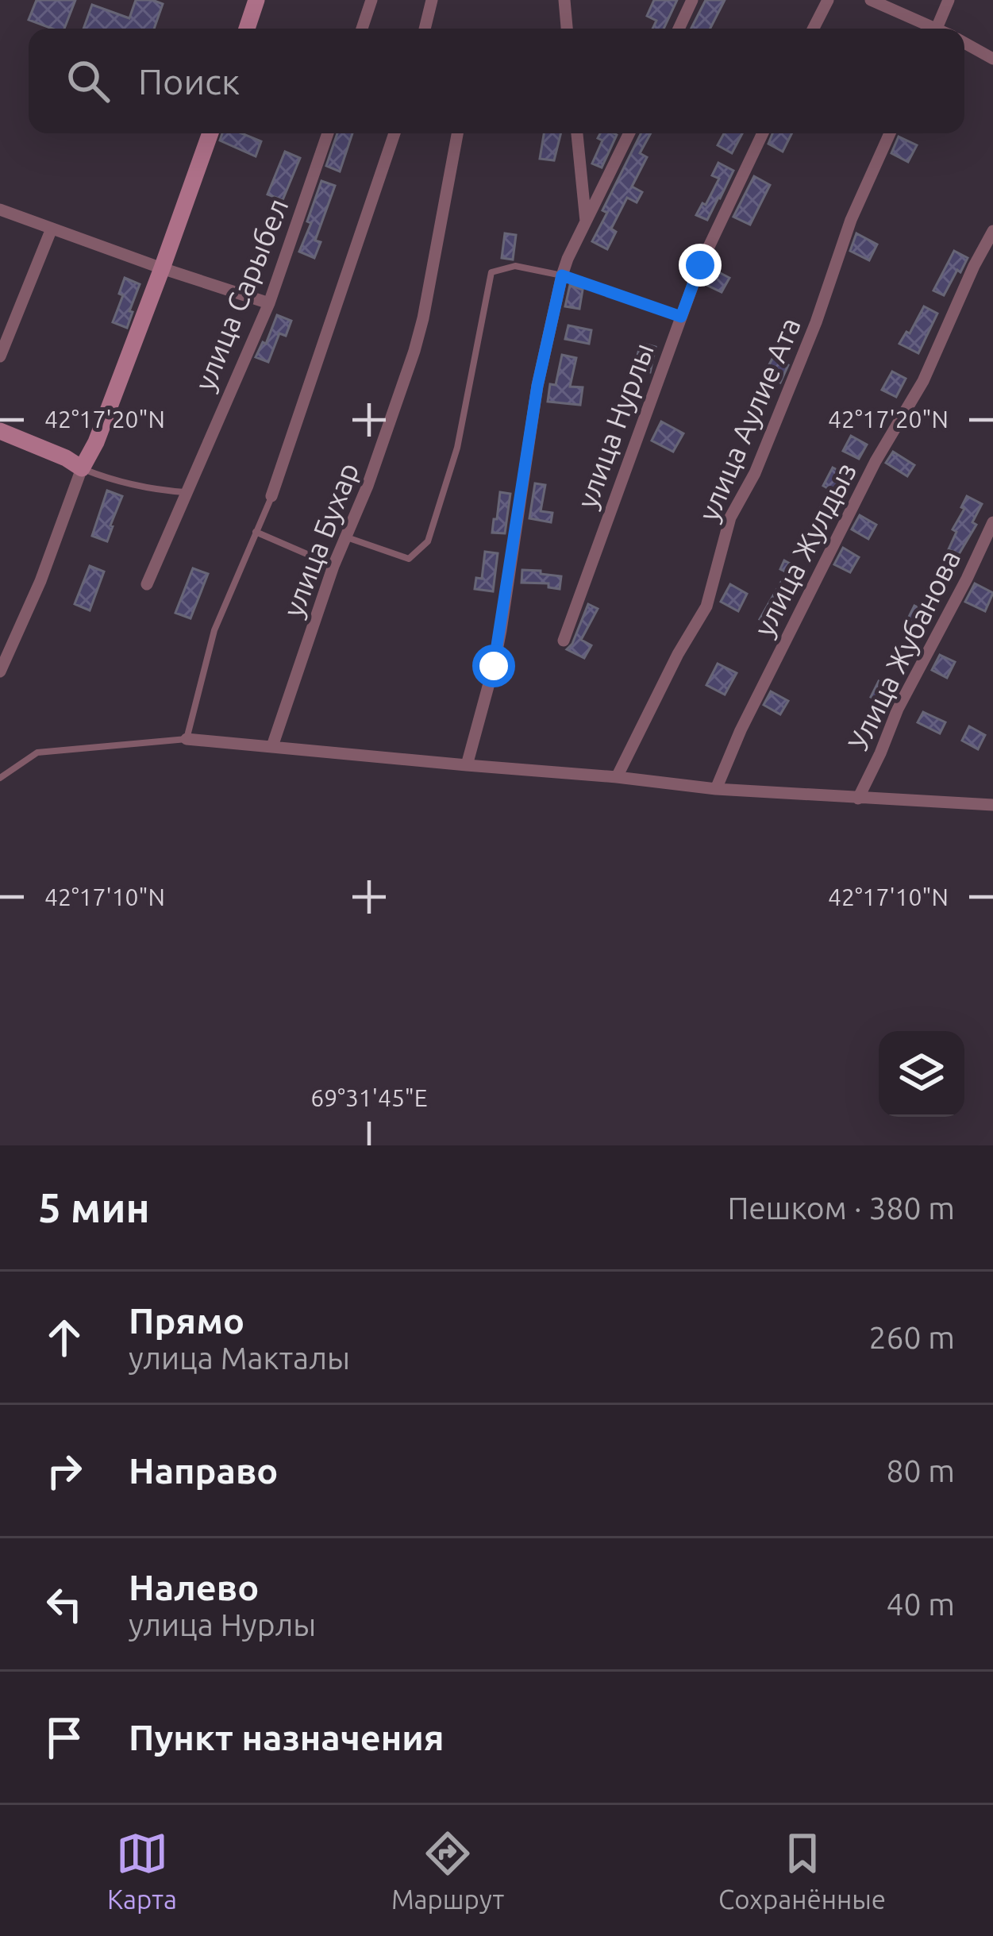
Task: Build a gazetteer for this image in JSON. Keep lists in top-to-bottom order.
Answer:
{
  "streets": {
    "street": [
      "улица Сарыбел",
      "улица Аулие Ата",
      "улица Нурлы",
      "улица Бухар",
      "улица Жулдыз",
      "Улица Жубанова"
    ]
  },
  "page": {
    "search": "Поиск",
    "heading": ["5 мин", "Пешком · 380 m"],
    "list": [
      ["Прямо", "улица Макталы", "260 m"],
      ["Направо", "80 m"],
      ["Налево", "улица Нурлы", "40 m"],
      "Пункт назначения"
    ],
    "nav": ["Карта", "Маршрут", "Сохранённые"]
  },
  "coordinates": ["42°17'20\"N", "42°17'10\"N", "69°31'45\"E"]
}
